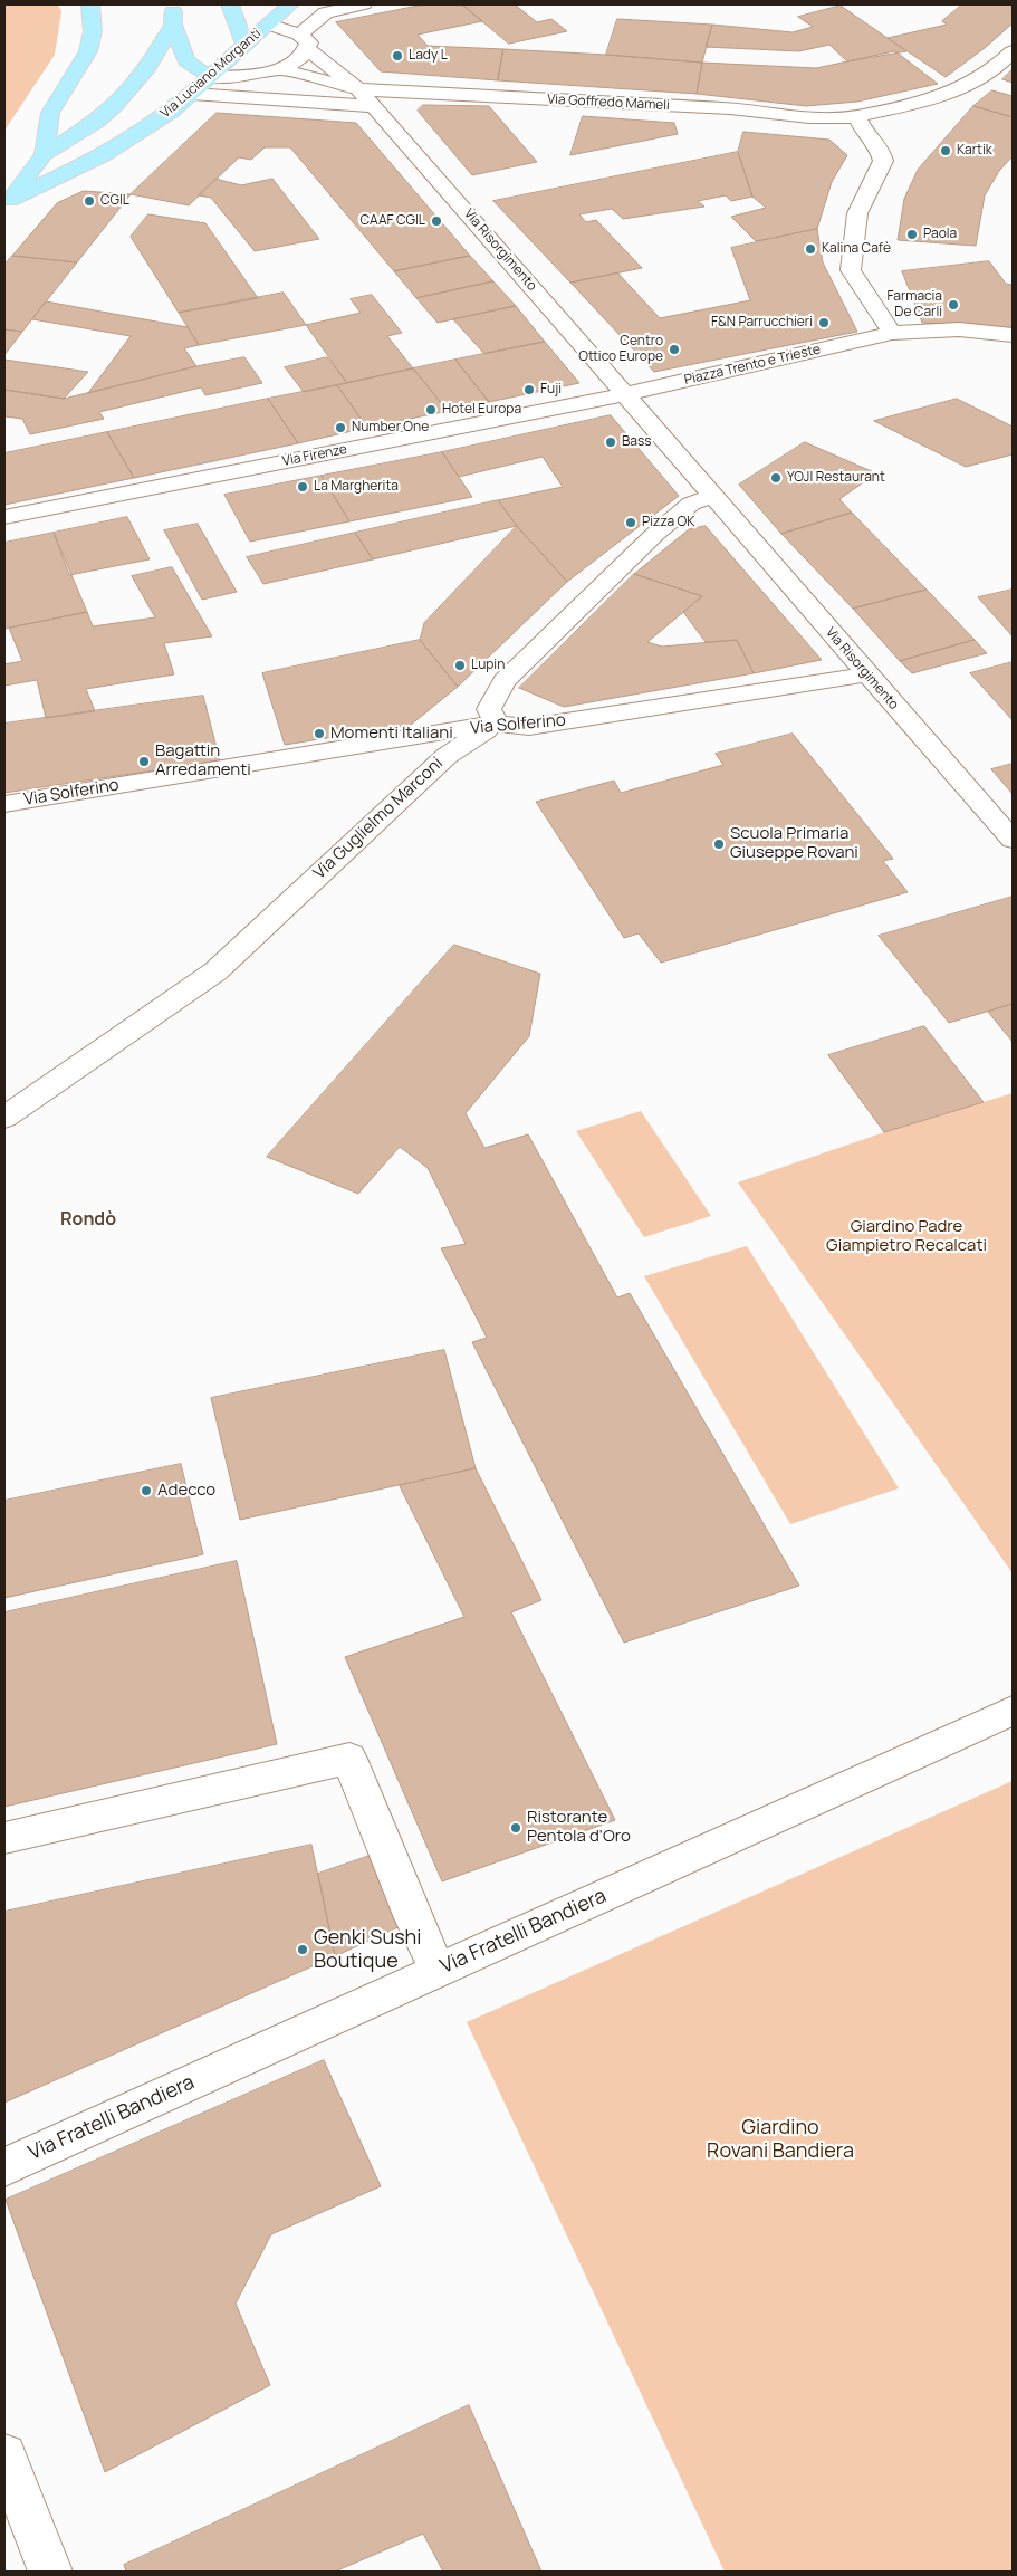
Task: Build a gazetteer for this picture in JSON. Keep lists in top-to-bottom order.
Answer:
{
  "streets": {
    "main road": ["Via Luciano Morganti"],
    "street": [
      "Via Goffredo Mameli",
      "Via Risorgimento",
      "Piazza Trento e Trieste",
      "Via Firenze",
      "Via Solferino",
      "Via Guglielmo Marconi",
      "Via Fratelli Bandiera"
    ]
  },
  "crossings": [
    ["Via Luciano Morganti", "Via Risorgimento"],
    ["Via Goffredo Mameli", "Via Risorgimento"],
    ["Via Risorgimento", "Piazza Trento e Trieste"],
    ["Via Risorgimento", "Via Firenze"],
    ["Via Risorgimento", "Via Solferino"],
    ["Piazza Trento e Trieste", "Via Firenze"],
    ["Via Solferino", "Via Guglielmo Marconi"]
  ],
  "districts": ["Rondò"],
  "parks": ["Giardino Padre Giampietro Recalcati", "Giardino Rovani Bandiera"],
  "places": [
    "Lady L",
    "Kartik",
    "CGIL",
    "CAAF CGIL",
    "Paola",
    "Kalina Cafè",
    "Farmacia De Carli",
    "F&N Parrucchieri",
    "Centro Ottico Europe",
    "Fuji",
    "Hotel Europa",
    "Number One",
    "Bass",
    "YOJI Restaurant",
    "La Margherita",
    "Pizza OK",
    "Lupin",
    "Momenti Italiani",
    "Bagattin Arredamenti",
    "Scuola Primaria Giuseppe Rovani",
    "Adecco",
    "Ristorante Pentola d'Oro",
    "Genki Sushi Boutique"
  ]
}
